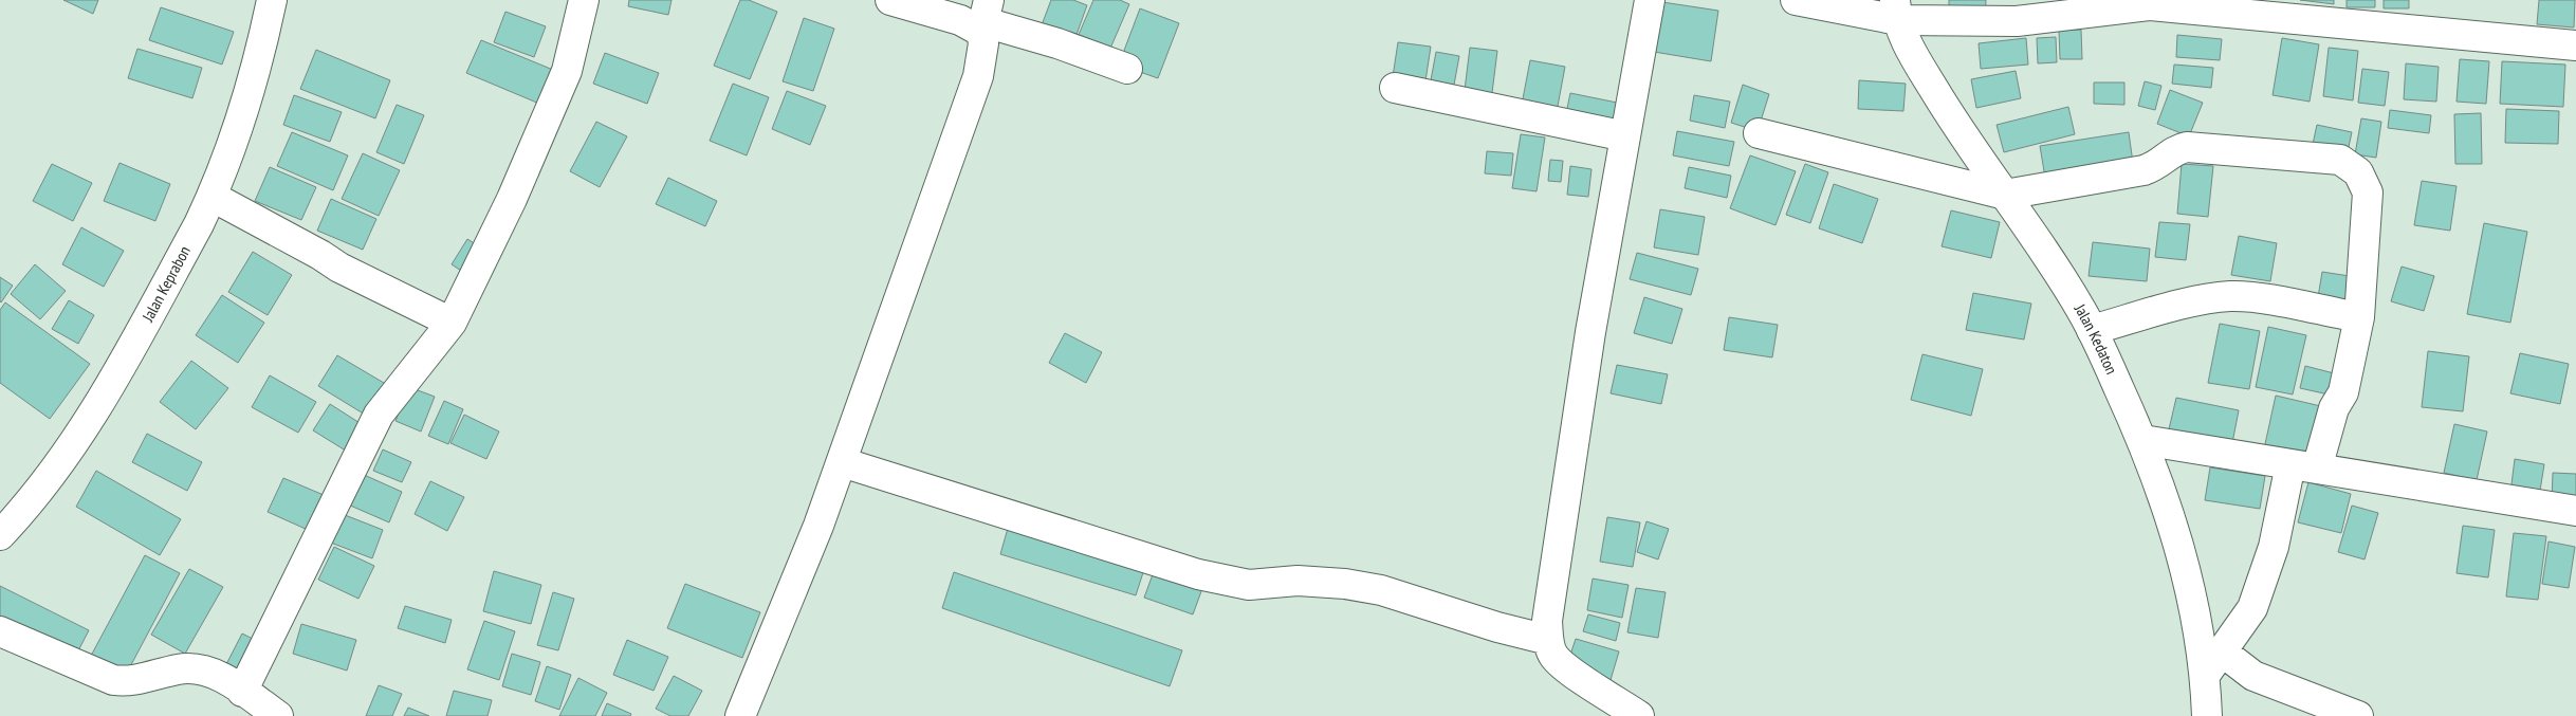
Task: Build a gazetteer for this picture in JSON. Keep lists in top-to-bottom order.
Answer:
{
  "streets": {
    "street": ["Jalan Keprabon", "Jalan Kedaton"]
  }
}
